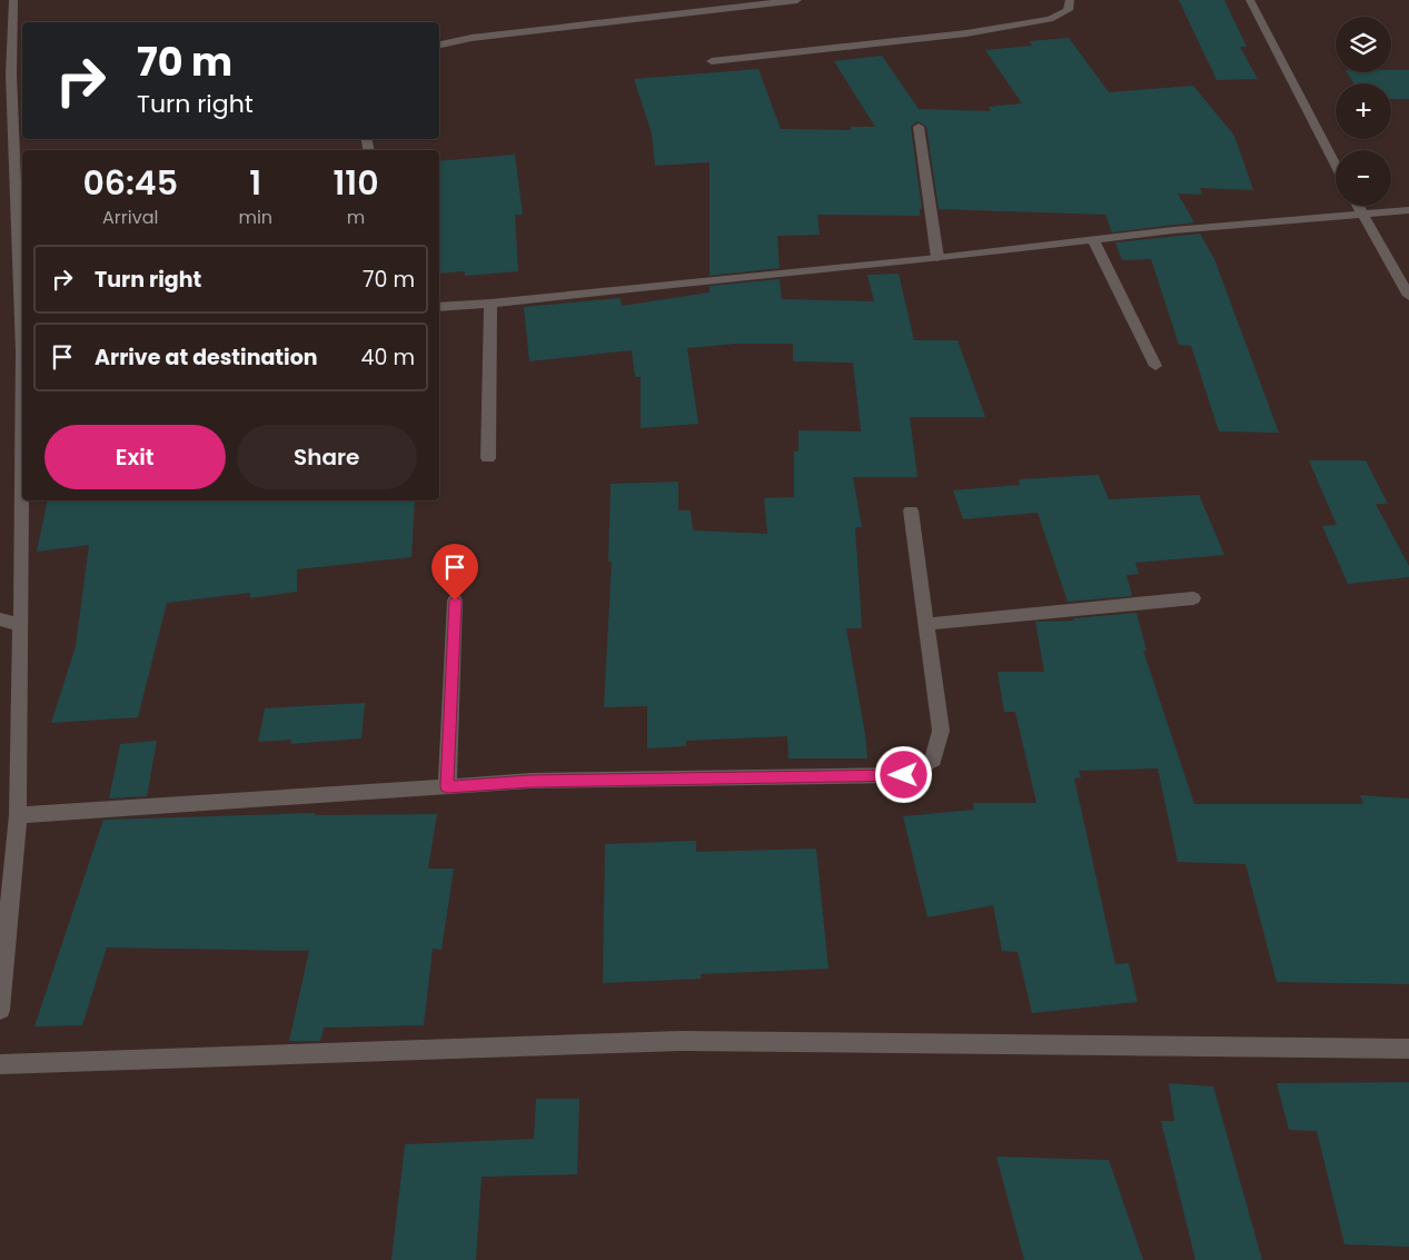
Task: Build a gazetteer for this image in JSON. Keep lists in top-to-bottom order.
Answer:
{
  "page": {
    "map_buttons": ["+", "−"],
    "turn": ["70 m", "Turn right"],
    "eta": [
      "06:45",
      "Arrival",
      "1",
      "min",
      "110",
      "m"
    ],
    "list": [
      {
        "name": "Turn right",
        "value": "70 m"
      },
      {
        "name": "Arrive at destination",
        "value": "40 m"
      }
    ],
    "buttons": ["Exit", "Share"]
  }
}
